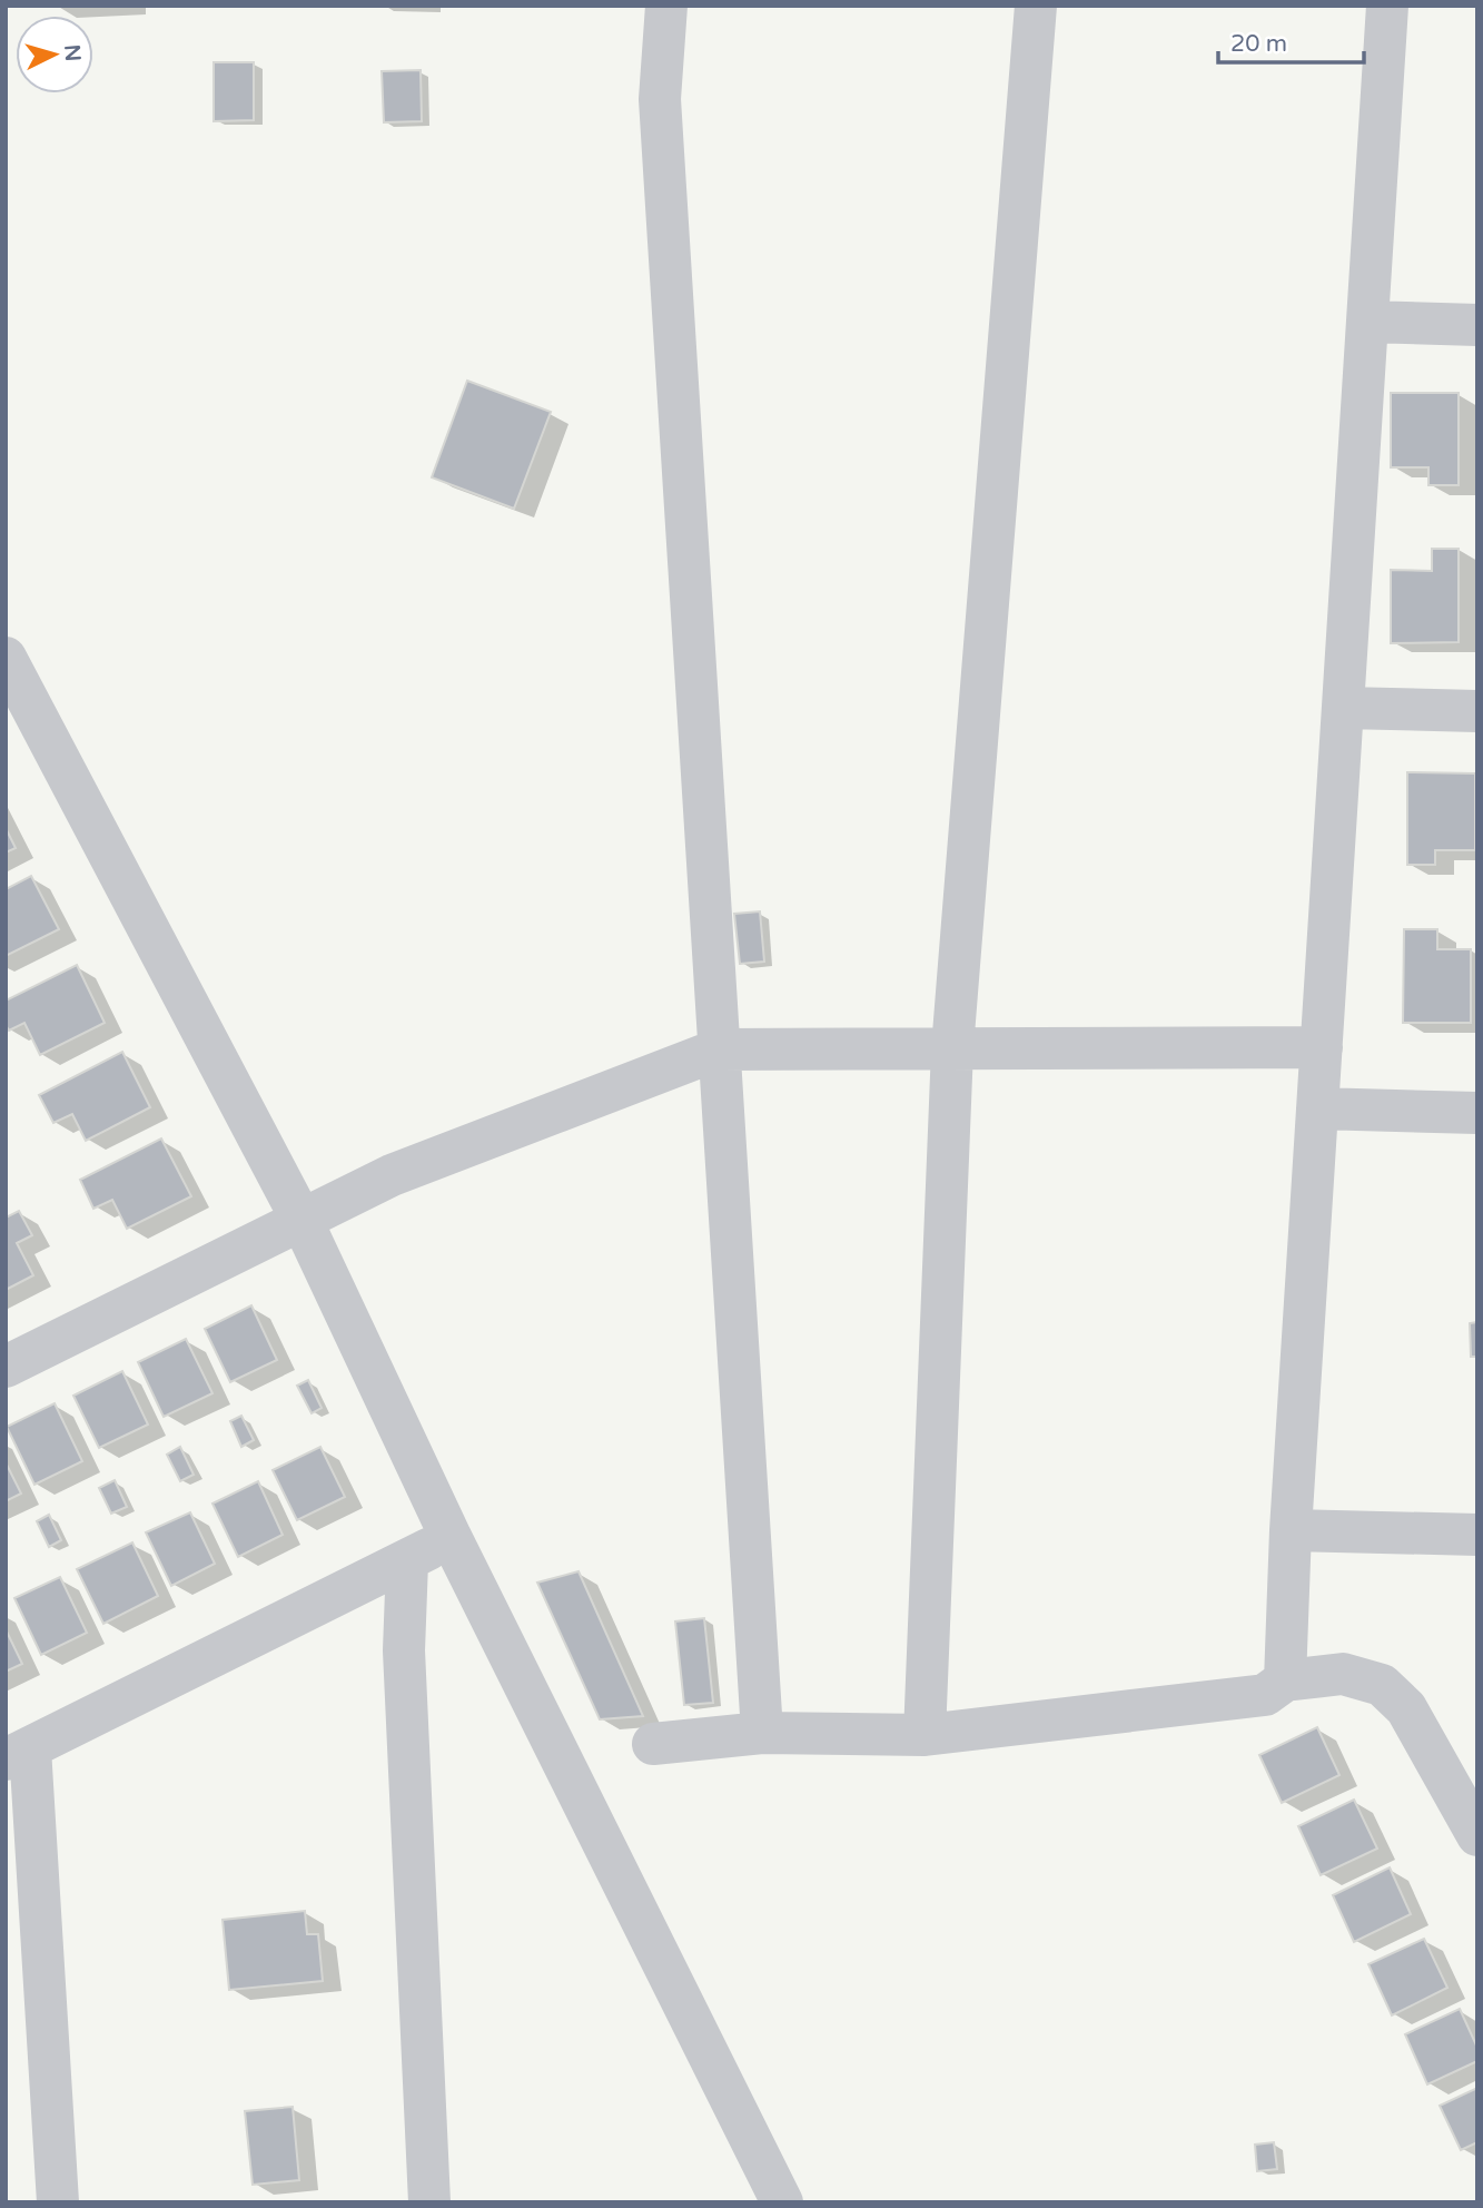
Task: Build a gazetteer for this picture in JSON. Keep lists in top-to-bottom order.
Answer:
{
  "scale_bar": "20 m",
  "north": "right"
}
